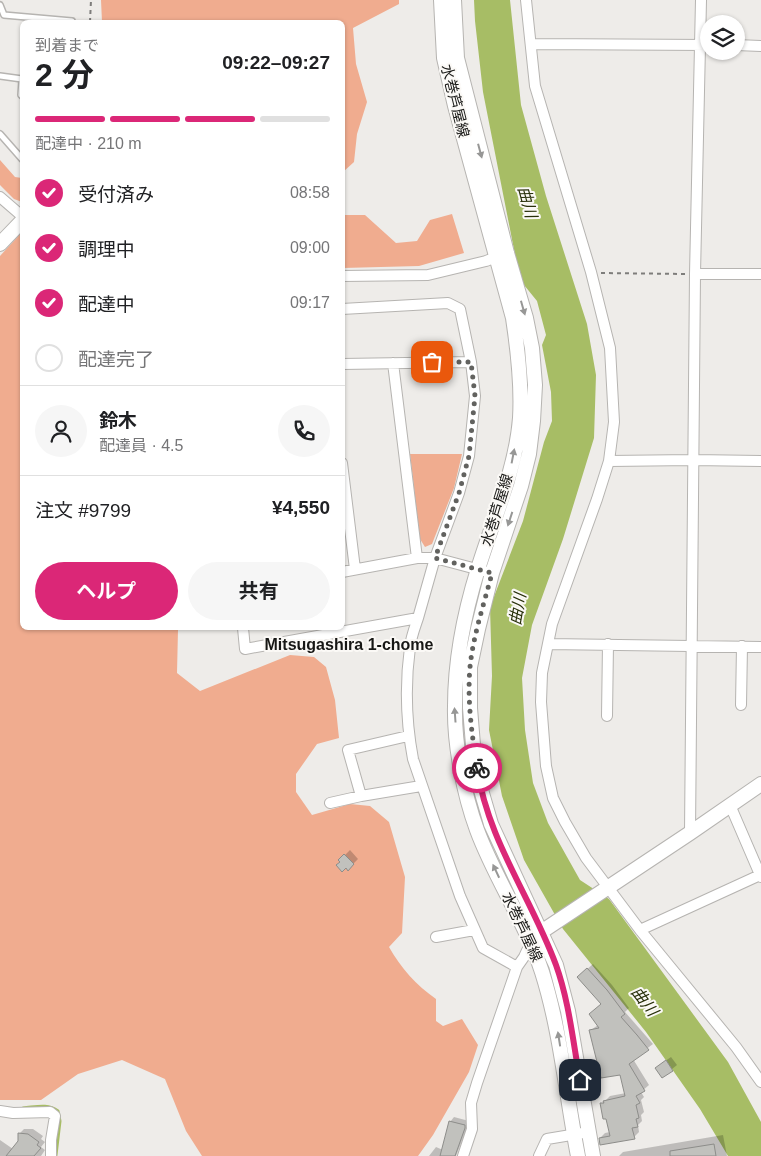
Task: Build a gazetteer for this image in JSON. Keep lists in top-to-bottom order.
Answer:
{
  "streets": {
    "main road": ["水巻芦屋線"]
  },
  "districts": ["Mitsugashira 1-chome"],
  "water": ["曲川"],
  "page": {
    "heading": ["2 分", "到着まで", "09:22–09:27"],
    "panel": [
      "鈴木",
      "配達員 · 4.5",
      "注文 #9799",
      "¥4,550"
    ],
    "bar": "配達中 · 210 m",
    "list": [
      ["受付済み", "08:58"],
      ["調理中", "09:00"],
      ["配達中", "09:17"],
      "配達完了"
    ],
    "buttons": ["ヘルプ", "共有"]
  }
}
